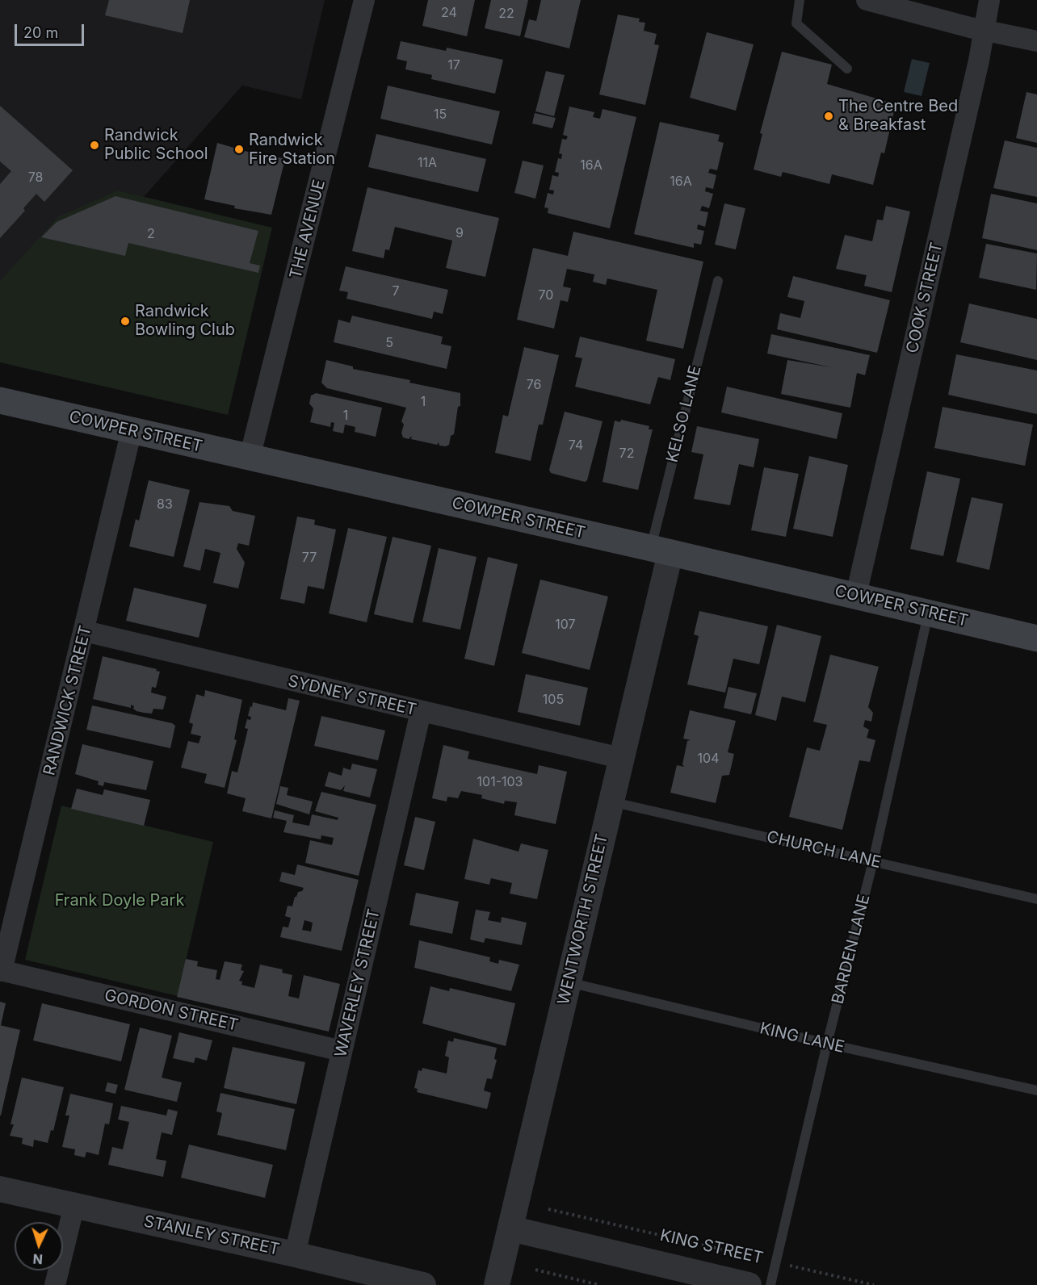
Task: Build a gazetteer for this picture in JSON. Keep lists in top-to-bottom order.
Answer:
{
  "streets": {
    "main road": ["COWPER STREET"],
    "street": [
      "THE AVENUE",
      "COOK STREET",
      "SYDNEY STREET",
      "RANDWICK STREET",
      "WENTWORTH STREET",
      "WAVERLEY STREET",
      "GORDON STREET",
      "STANLEY STREET",
      "KING STREET"
    ],
    "lane": [
      "KELSO LANE",
      "CHURCH LANE",
      "BARDEN LANE",
      "KING LANE"
    ]
  },
  "crossings": [
    ["THE AVENUE", "COWPER STREET"],
    ["COOK STREET", "COWPER STREET"],
    ["KELSO LANE", "COWPER STREET"],
    ["KELSO LANE", "WENTWORTH STREET"],
    ["COWPER STREET", "RANDWICK STREET"],
    ["COWPER STREET", "WENTWORTH STREET"],
    ["COWPER STREET", "BARDEN LANE"],
    ["SYDNEY STREET", "RANDWICK STREET"],
    ["SYDNEY STREET", "WENTWORTH STREET"],
    ["SYDNEY STREET", "WAVERLEY STREET"],
    ["RANDWICK STREET", "GORDON STREET"],
    ["CHURCH LANE", "WENTWORTH STREET"],
    ["CHURCH LANE", "BARDEN LANE"],
    ["WENTWORTH STREET", "KING LANE"],
    ["WENTWORTH STREET", "KING STREET"],
    ["BARDEN LANE", "KING LANE"],
    ["BARDEN LANE", "KING STREET"],
    ["WAVERLEY STREET", "GORDON STREET"],
    ["WAVERLEY STREET", "STANLEY STREET"]
  ],
  "parks": ["Frank Doyle Park"],
  "places": [
    "The Centre Bed & Breakfast",
    "Randwick Public School",
    "Randwick Fire Station",
    "Randwick Bowling Club"
  ],
  "house_numbers": [
    "24",
    "22",
    "17",
    "15",
    "11A",
    "16A",
    "78",
    "16A",
    "9",
    "2",
    "7",
    "70",
    "5",
    "76",
    "1",
    "1",
    "74",
    "72",
    "83",
    "77",
    "107",
    "105",
    "104",
    "101-103"
  ],
  "scale_bar": "20 m",
  "north": "bottom"
}
